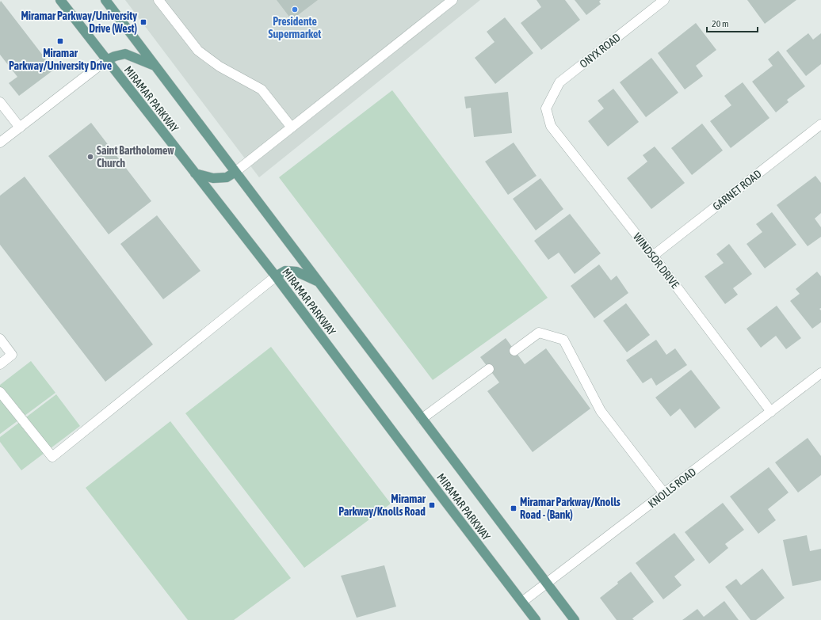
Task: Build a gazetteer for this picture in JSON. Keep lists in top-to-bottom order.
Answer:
{
  "streets": {
    "main road": ["MIRAMAR PARKWAY"],
    "street": [
      "ONYX ROAD",
      "GARNET ROAD",
      "WINDSOR DRIVE",
      "KNOLLS ROAD"
    ]
  },
  "crossings": [
    ["ONYX ROAD", "WINDSOR DRIVE"],
    ["MIRAMAR PARKWAY", "KNOLLS ROAD"],
    ["GARNET ROAD", "WINDSOR DRIVE"],
    ["WINDSOR DRIVE", "KNOLLS ROAD"]
  ],
  "places": {
    "other": ["Presidente Supermarket", "Saint Bartholomew Church"],
    "transit": [
      "Miramar Parkway/University Drive (West)",
      "Miramar Parkway/University Drive",
      "Miramar Parkway/Knolls Road",
      "Miramar Parkway/Knolls Road - (Bank)"
    ]
  },
  "scale_bar": "20 m"
}
